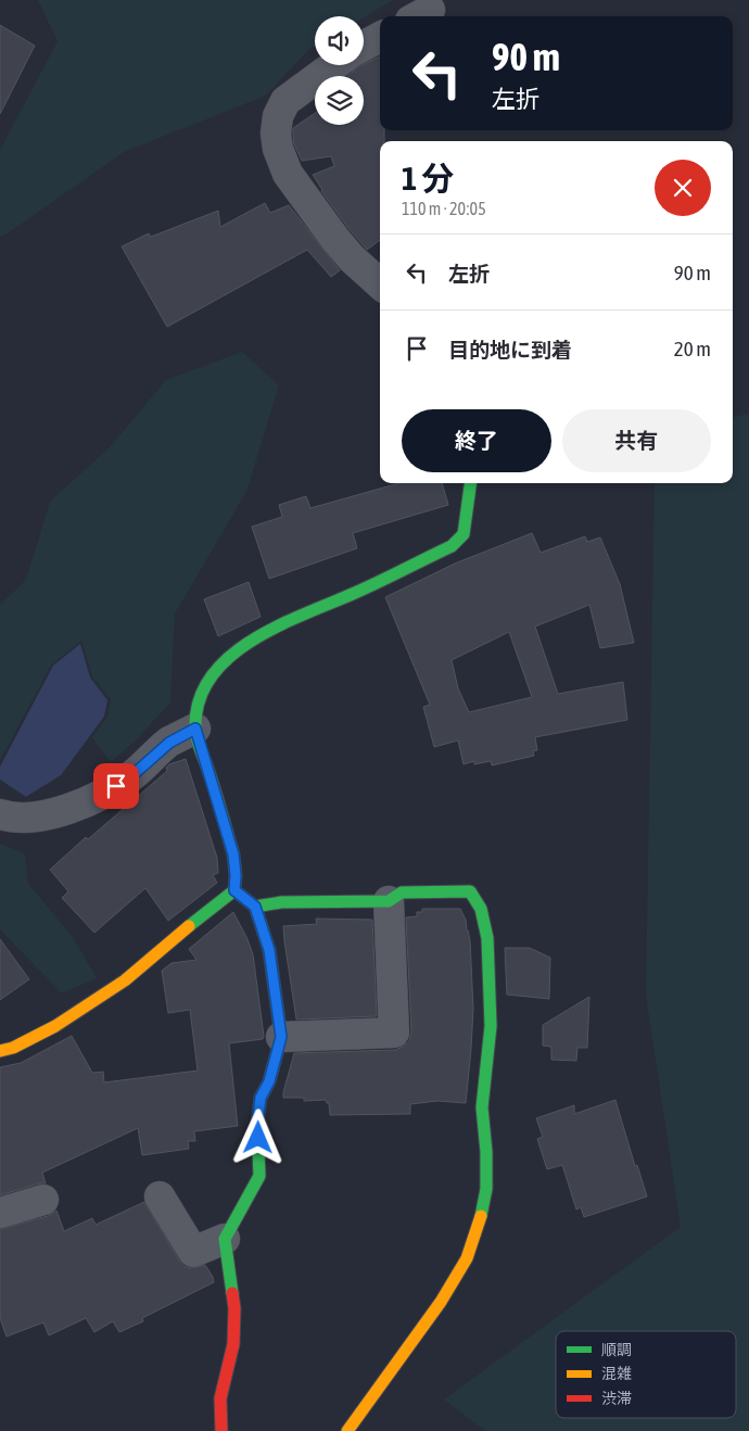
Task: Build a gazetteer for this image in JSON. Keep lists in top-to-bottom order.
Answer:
{
  "legend": ["順調", "混雑", "渋滞"],
  "page": {
    "turn": ["90 m", "左折"],
    "heading": ["1 分", "110 m · 20:05"],
    "list": [
      {
        "name": "左折",
        "value": "90 m"
      },
      {
        "name": "目的地に到着",
        "value": "20 m"
      }
    ],
    "buttons": ["終了", "共有"]
  }
}
